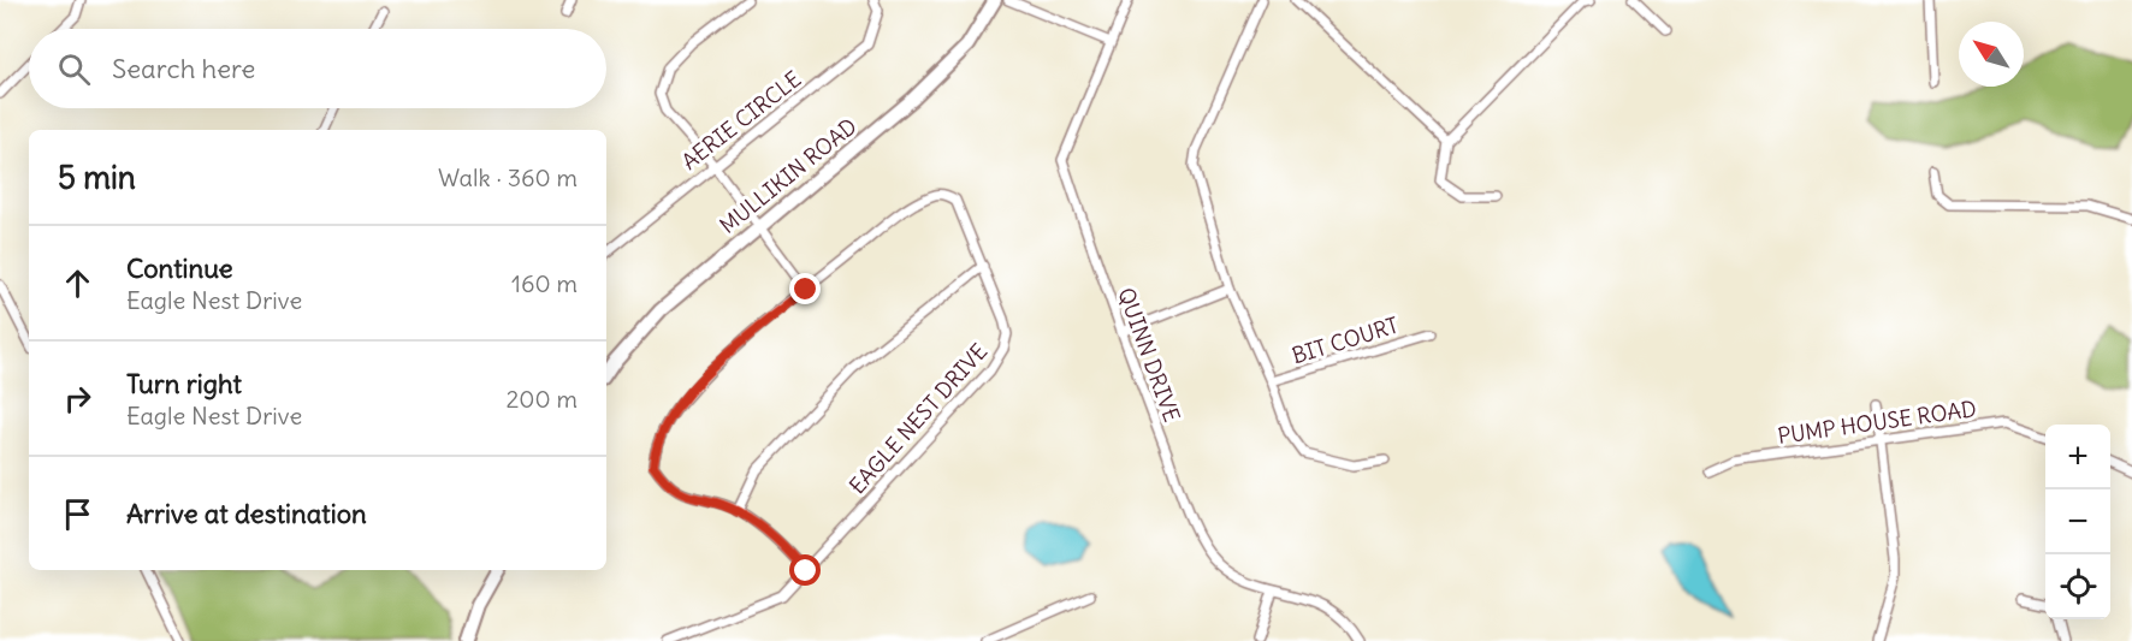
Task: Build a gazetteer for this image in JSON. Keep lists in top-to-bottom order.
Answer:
{
  "streets": {
    "street": [
      "AERIE CIRCLE",
      "MULLIKIN ROAD",
      "BIT COURT",
      "QUINN DRIVE",
      "EAGLE NEST DRIVE",
      "PUMP HOUSE ROAD"
    ]
  },
  "north": "top left",
  "page": {
    "search": "Search here",
    "heading": ["5 min", "Walk · 360 m"],
    "list": [
      ["Continue", "Eagle Nest Drive", "160 m"],
      ["Turn right", "Eagle Nest Drive", "200 m"],
      "Arrive at destination"
    ],
    "map_buttons": ["+", "−"]
  }
}
